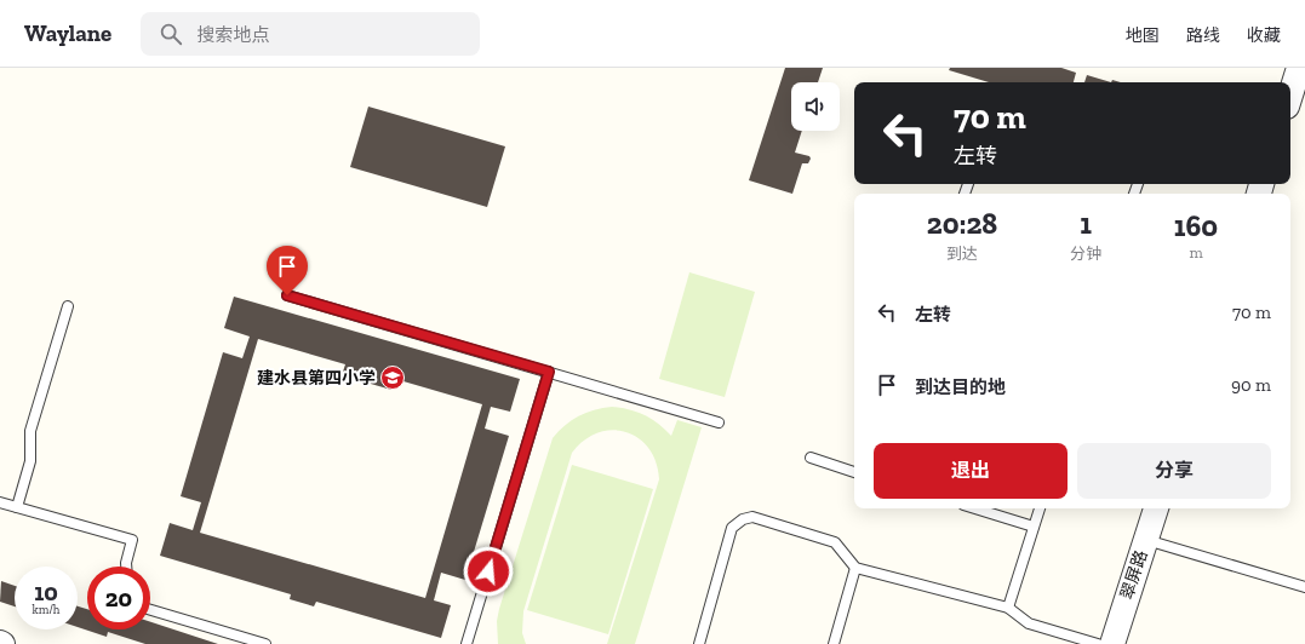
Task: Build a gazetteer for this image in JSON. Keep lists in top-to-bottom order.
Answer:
{
  "streets": {
    "street": ["翠屏路"]
  },
  "places": {
    "school or university": ["建水县第四小学"]
  },
  "page": {
    "header": "Waylane",
    "search": "搜索地点",
    "nav": ["地图", "路线", "收藏"],
    "turn": ["70 m", "左转"],
    "eta": [
      "20:28",
      "到达",
      "1",
      "分钟",
      "160",
      "m"
    ],
    "list": [
      {
        "name": "左转",
        "value": "70 m"
      },
      {
        "name": "到达目的地",
        "value": "90 m"
      }
    ],
    "buttons": ["退出", "分享"],
    "speed": "10 km/h",
    "limit": "20"
  }
}
